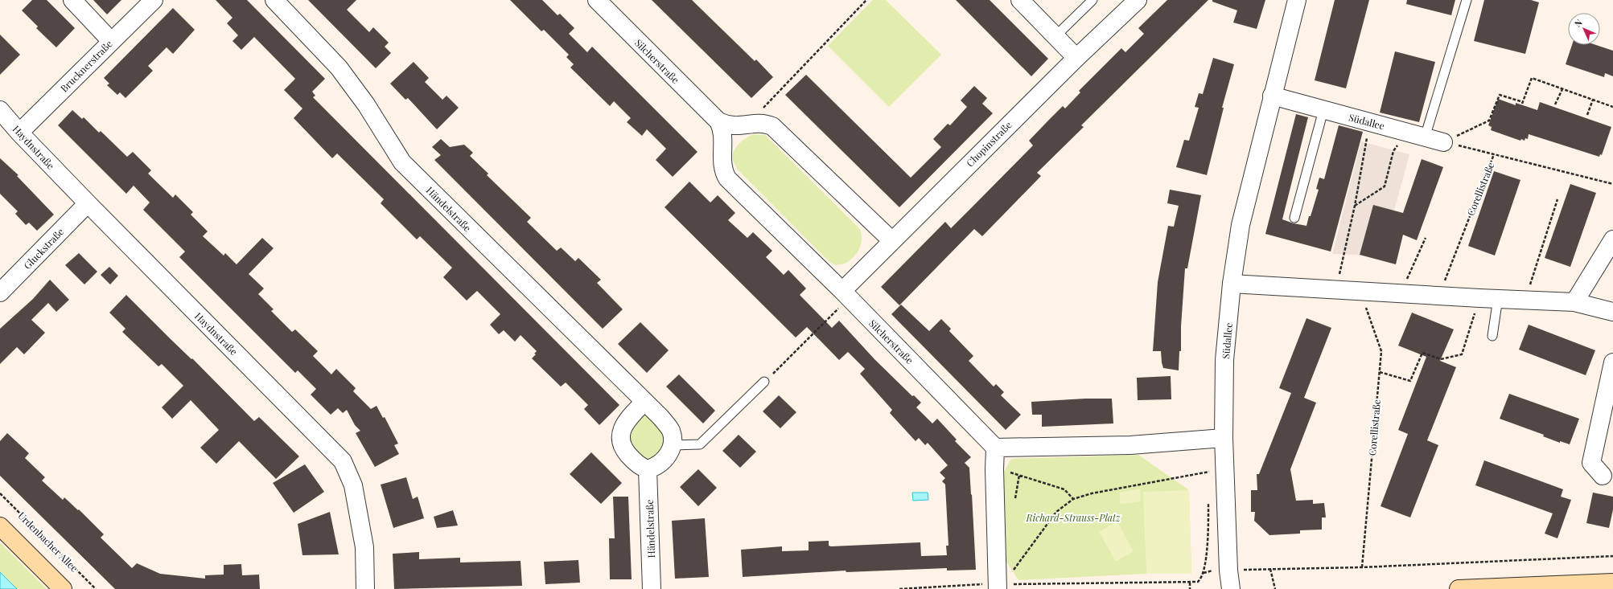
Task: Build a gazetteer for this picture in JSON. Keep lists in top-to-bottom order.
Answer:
{
  "streets": {
    "street": [
      "Silcherstraße",
      "Brucknerstraße",
      "Südallee",
      "Chopinstraße",
      "Haydnstraße",
      "Händelstraße",
      "Gluckstraße"
    ],
    "path": ["Corellistraße", "Urdenbacher Allee"]
  },
  "crossings": [
    ["Silcherstraße", "Chopinstraße"],
    ["Brucknerstraße", "Haydnstraße"],
    ["Haydnstraße", "Gluckstraße"]
  ],
  "parks": ["Richard-Strauss-Platz"],
  "north": "top left"
}
